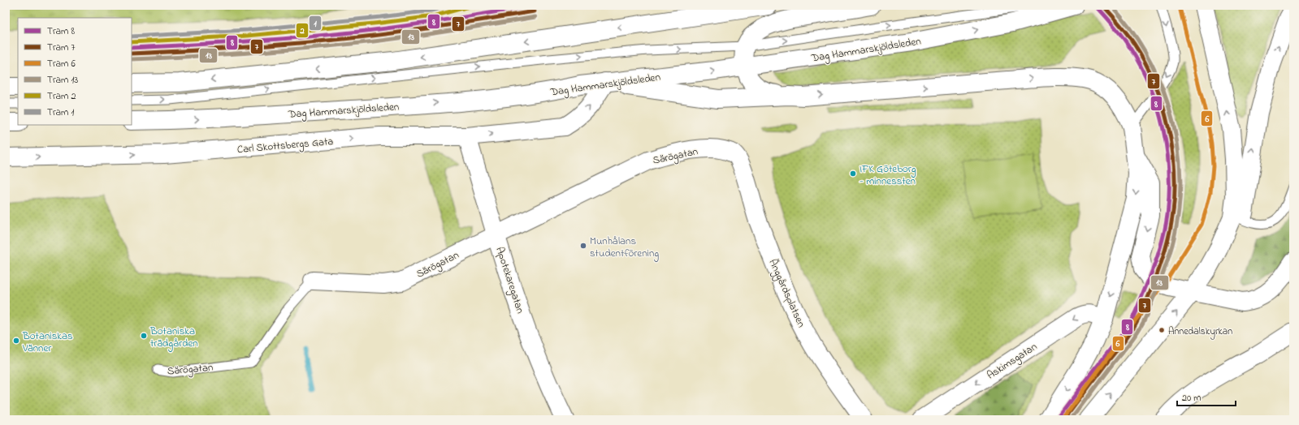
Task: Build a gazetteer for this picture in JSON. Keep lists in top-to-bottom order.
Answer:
{
  "streets": {
    "main road": [
      "Dag Hammarskjöldsleden",
      "Carl Skottsbergs Gata",
      "Särögatan",
      "Apotekaregatan",
      "Änggårdsplatsen",
      "Askimsgatan"
    ]
  },
  "crossings": [
    ["Dag Hammarskjöldsleden", "Carl Skottsbergs Gata"],
    ["Carl Skottsbergs Gata", "Apotekaregatan"],
    ["Särögatan", "Apotekaregatan"],
    ["Särögatan", "Änggårdsplatsen"]
  ],
  "one_way": ["Askimsgatan"],
  "places": [
    "IFK Göteborg - minnessten",
    "Munhålans studentförening",
    "Annedalskyrkan",
    "Botaniska trädgården",
    "Botaniskas Vänner"
  ],
  "lines": [
    "tram line 8",
    "tram line 7",
    "tram line 13",
    "tram line 2",
    "tram line 1",
    "tram line 6"
  ],
  "legend": [
    "Tram 8",
    "Tram 7",
    "Tram 6",
    "Tram 13",
    "Tram 2",
    "Tram 1"
  ],
  "scale_bar": "20 m"
}
